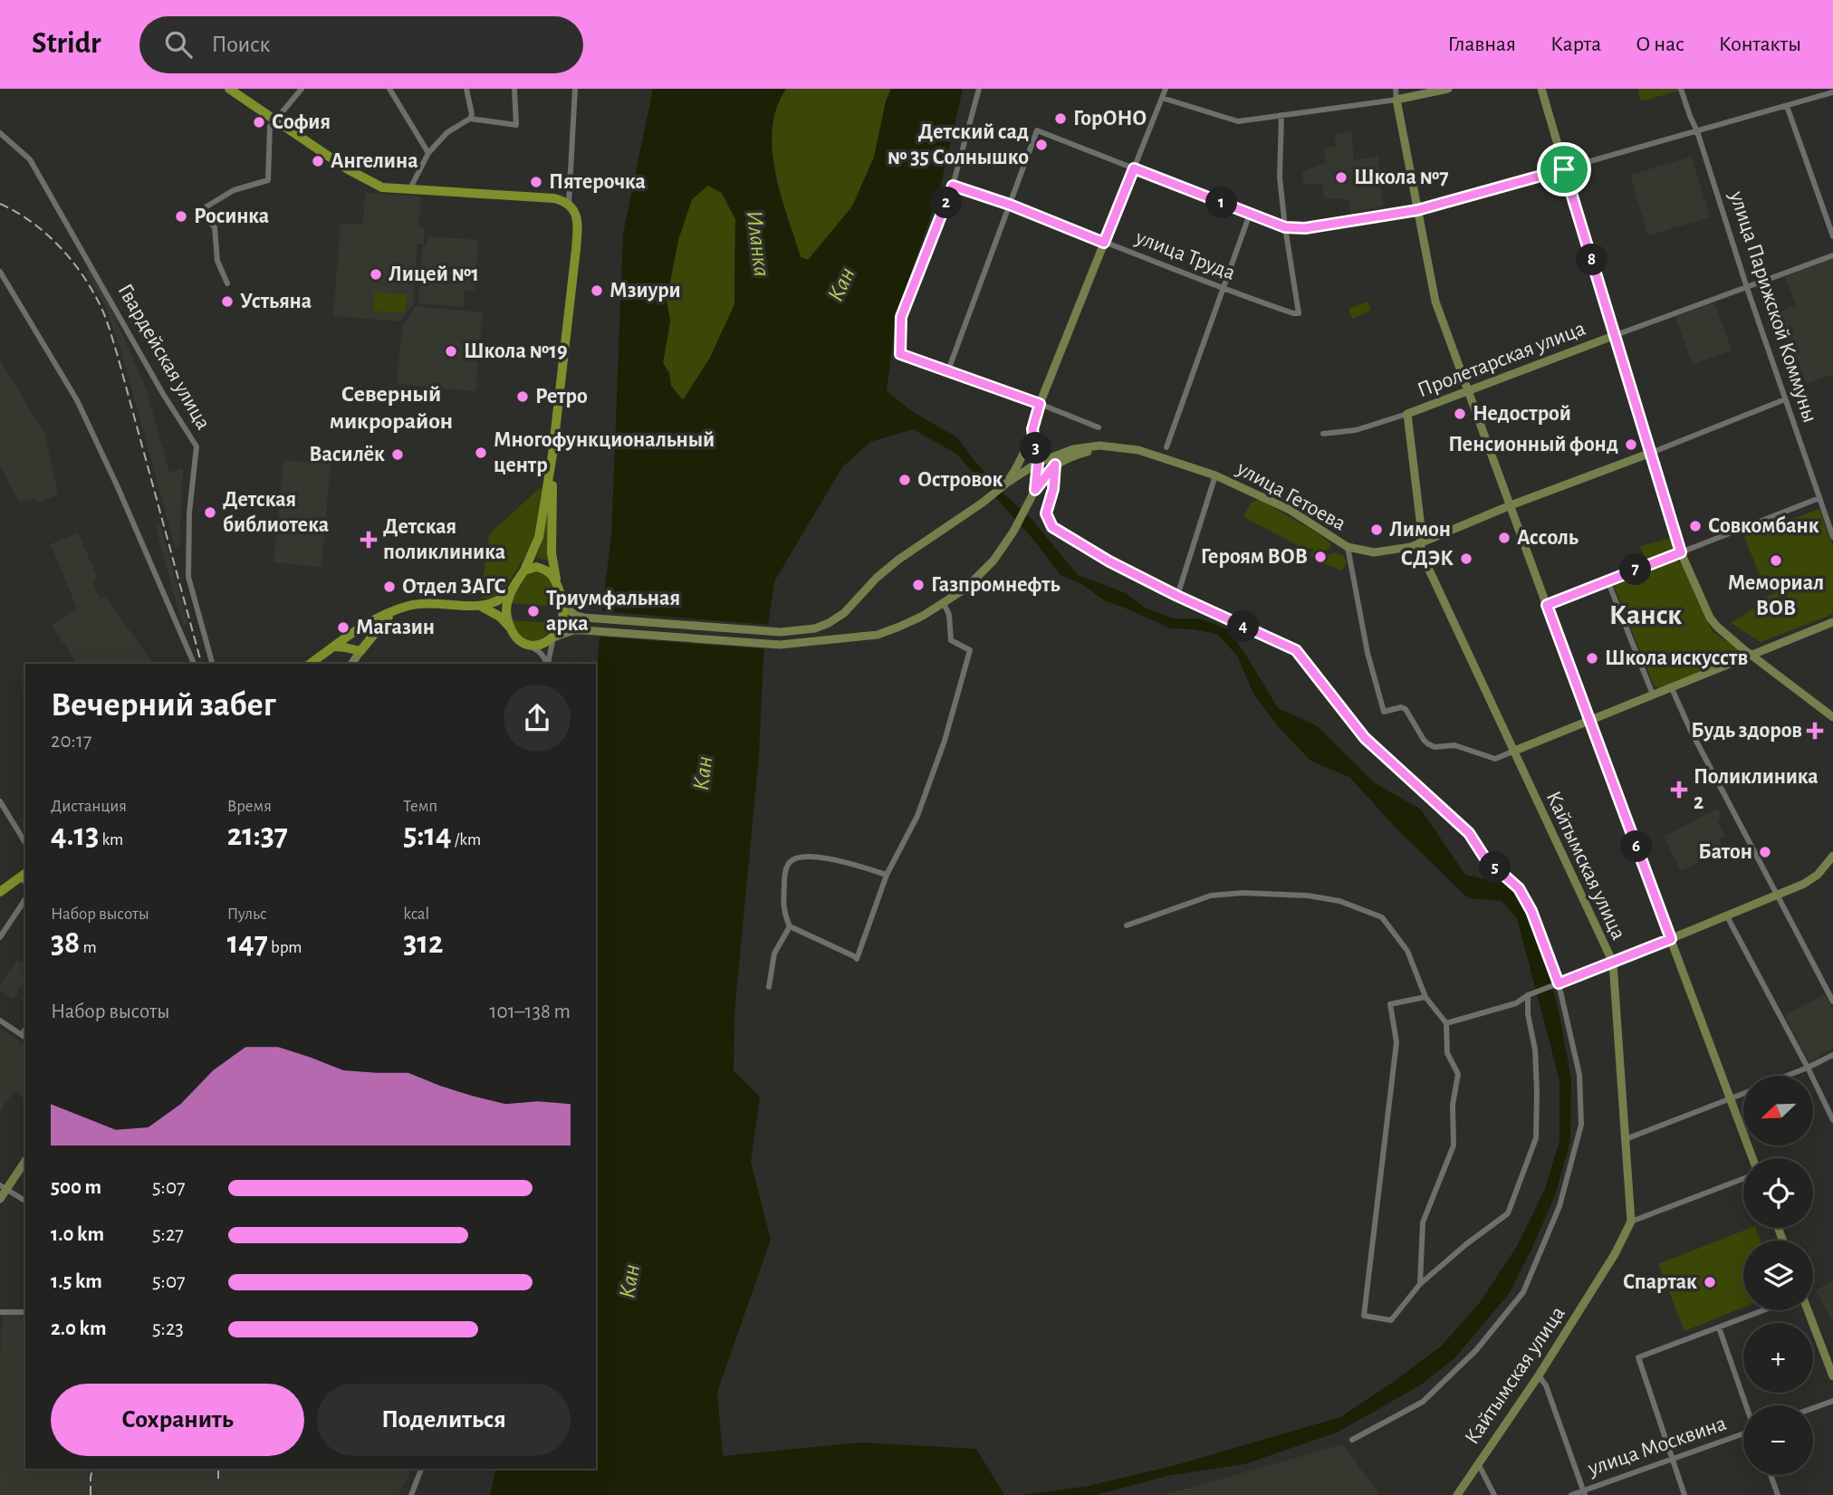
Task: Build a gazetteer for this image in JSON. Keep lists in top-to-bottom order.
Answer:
{
  "streets": {
    "street": [
      "улица Труда",
      "улица Парижской Коммуны",
      "Гвардейская улица",
      "Пролетарская улица",
      "улица Гетоева",
      "Кайтымская улица",
      "улица Москвина"
    ]
  },
  "crossings": [
    ["улица Парижской Коммуны", "Пролетарская улица"],
    ["Пролетарская улица", "Кайтымская улица"],
    ["улица Гетоева", "Кайтымская улица"]
  ],
  "districts": ["Северный микрорайон", "Канск"],
  "water": ["Иланка", "Кан"],
  "places": {
    "other": [
      "ГорОНО",
      "София",
      "Детский сад № 35 Солнышко",
      "Ангелина",
      "Школа №7",
      "Пятерочка",
      "Росинка",
      "Лицей №1",
      "Мзиури",
      "Устьяна",
      "Школа №19",
      "Ретро",
      "Недострой",
      "Пенсионный фонд",
      "Многофункциональный центр",
      "Василёк",
      "Островок",
      "Детская библиотека",
      "Совкомбанк",
      "Лимон",
      "Ассоль",
      "Героям ВОВ",
      "СДЭК",
      "Мемориал ВОВ",
      "Газпромнефть",
      "Отдел ЗАГС",
      "Триумфальная арка",
      "Магазин",
      "Школа искусств",
      "Батон",
      "Спартак"
    ],
    "health": ["Детская поликлиника", "Будь здоров", "Поликлиника 2"]
  },
  "north": "bottom left",
  "page": {
    "header": "Stridr",
    "search": "Поиск",
    "nav": [
      "Главная",
      "Карта",
      "О нас",
      "Контакты"
    ],
    "pins": [
      "1",
      "2",
      "8",
      "3",
      "7",
      "4",
      "6",
      "5"
    ],
    "heading": ["Вечерний забег", "20:17"],
    "stats": [
      ["Дистанция", "4.13 km"],
      ["Время", "21:37"],
      ["Темп", "5:14 /km"],
      ["Набор высоты", "38 m"],
      ["Пульс", "147 bpm"],
      ["kcal", "312"]
    ],
    "chart": ["Набор высоты", "101–138 m"],
    "map_buttons": ["+", "−"],
    "list": [
      {
        "name": "500 m",
        "note": "5:07"
      },
      {
        "name": "1.0 km",
        "note": "5:27"
      },
      {
        "name": "1.5 km",
        "note": "5:07"
      },
      {
        "name": "2.0 km",
        "note": "5:23"
      }
    ],
    "buttons": ["Сохранить", "Поделиться"]
  }
}
